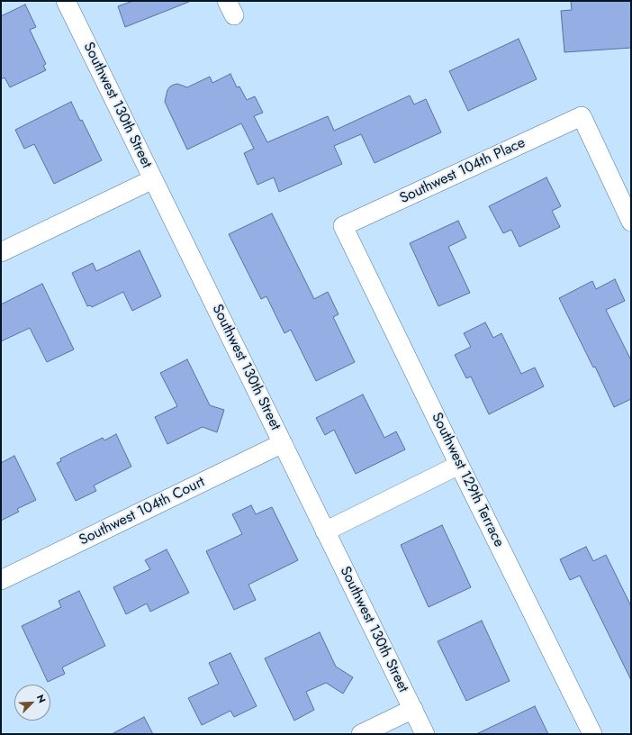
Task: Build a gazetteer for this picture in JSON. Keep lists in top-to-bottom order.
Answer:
{
  "streets": {
    "street": [
      "Southwest 130th Street",
      "Southwest 104th Place",
      "Southwest 129th Terrace",
      "Southwest 104th Court"
    ]
  },
  "crossings": [
    ["Southwest 130th Street", "Southwest 104th Court"],
    ["Southwest 104th Place", "Southwest 129th Terrace"]
  ],
  "north": "top right"
}
